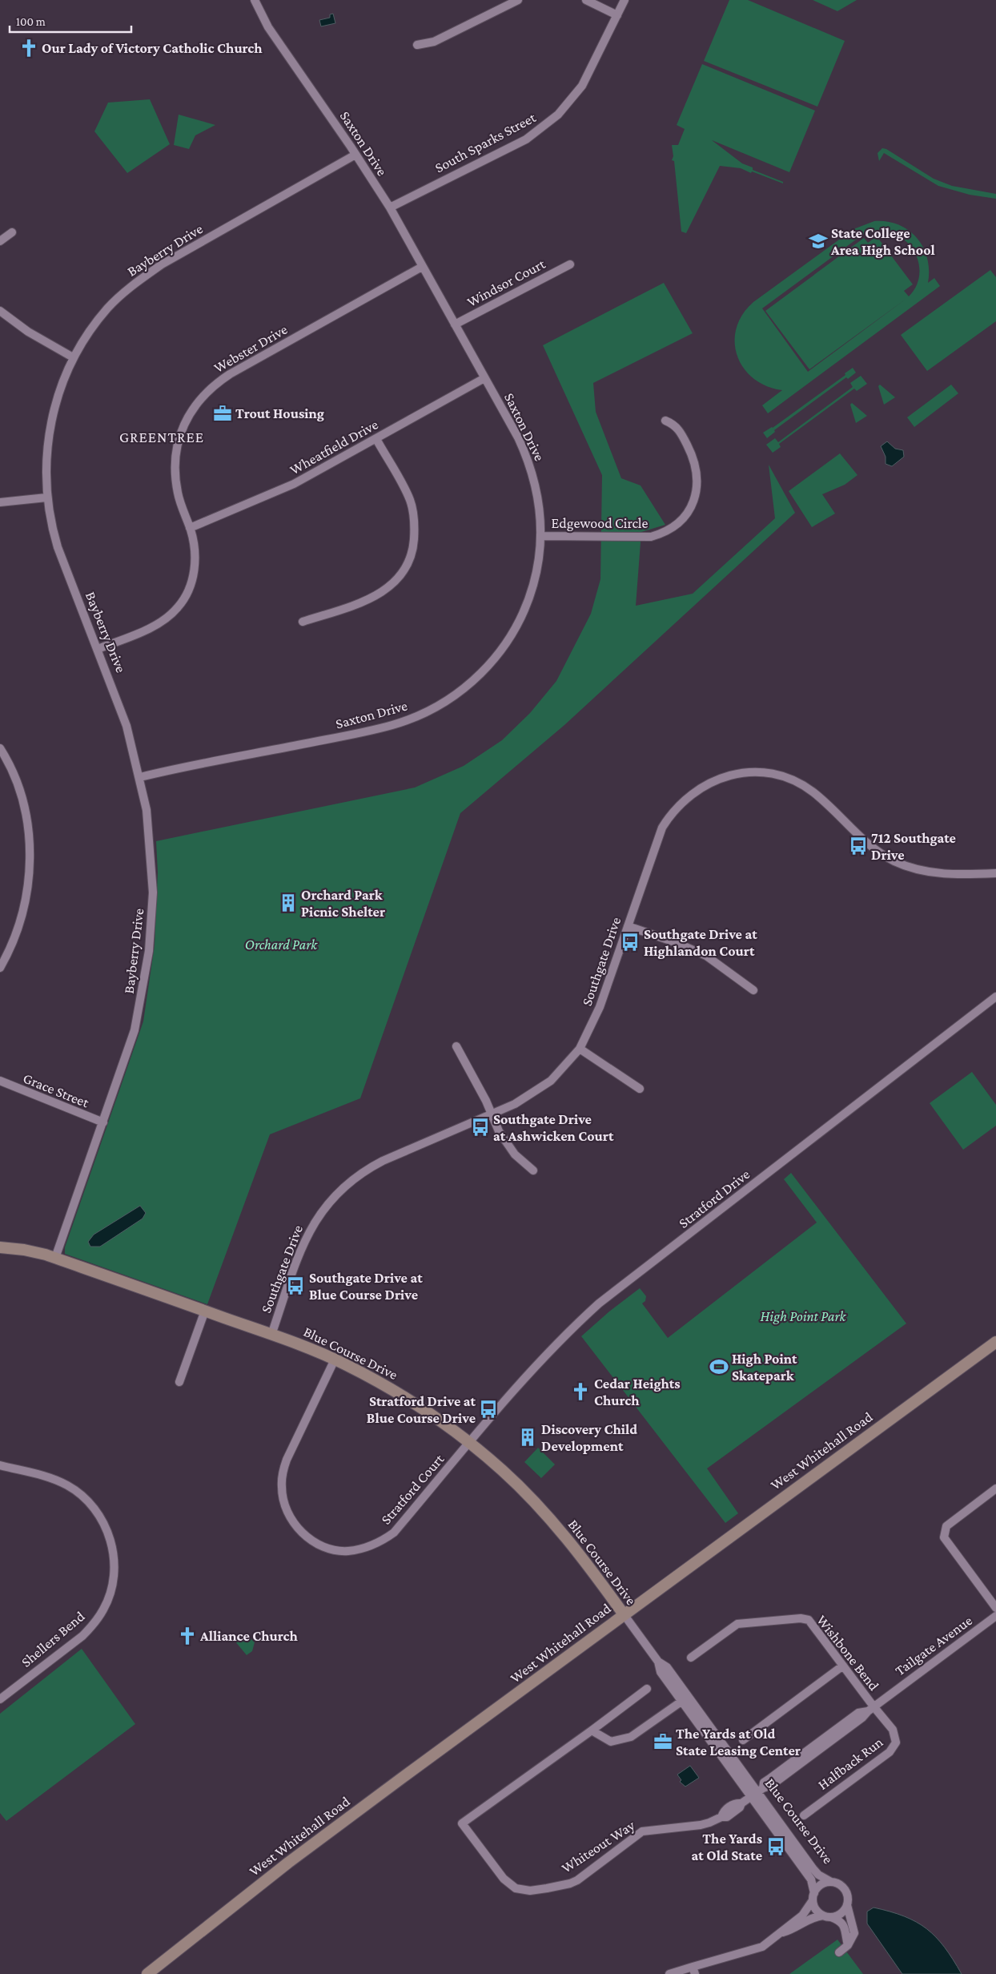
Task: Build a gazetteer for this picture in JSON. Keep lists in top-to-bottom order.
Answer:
{
  "streets": {
    "main road": ["Blue Course Drive", "West Whitehall Road"],
    "street": [
      "South Sparks Street",
      "Saxton Drive",
      "Bayberry Drive",
      "Windsor Court",
      "Webster Drive",
      "Wheatfield Drive",
      "Edgewood Circle",
      "Southgate Drive",
      "Grace Street",
      "Stratford Drive",
      "Stratford Court",
      "Shellers Bend",
      "Tailgate Avenue",
      "Wishbone Bend",
      "Halfback Run",
      "Whiteout Way"
    ]
  },
  "crossings": [
    ["South Sparks Street", "Saxton Drive"],
    ["Saxton Drive", "Bayberry Drive"],
    ["Saxton Drive", "Windsor Court"],
    ["Saxton Drive", "Webster Drive"],
    ["Saxton Drive", "Wheatfield Drive"],
    ["Saxton Drive", "Edgewood Circle"],
    ["Bayberry Drive", "Webster Drive"],
    ["Bayberry Drive", "Grace Street"],
    ["Bayberry Drive", "Blue Course Drive"],
    ["Webster Drive", "Wheatfield Drive"],
    ["Southgate Drive", "Blue Course Drive"],
    ["Stratford Drive", "Blue Course Drive"],
    ["Stratford Drive", "Stratford Court"],
    ["Blue Course Drive", "West Whitehall Road"],
    ["Blue Course Drive", "Stratford Court"],
    ["Blue Course Drive", "Tailgate Avenue"],
    ["Blue Course Drive", "Whiteout Way"],
    ["Tailgate Avenue", "Wishbone Bend"],
    ["Tailgate Avenue", "Halfback Run"],
    ["Tailgate Avenue", "Whiteout Way"],
    ["Wishbone Bend", "Halfback Run"]
  ],
  "districts": ["GREENTREE"],
  "parks": ["Orchard Park", "High Point Park"],
  "places": {
    "church": ["Our Lady of Victory Catholic Church", "Cedar Heights Church", "Alliance Church"],
    "school or university": ["State College Area High School"],
    "office": ["Trout Housing", "The Yards at Old State Leasing Center"],
    "bus stop": [
      "712 Southgate Drive",
      "Southgate Drive at Highlandon Court",
      "Southgate Drive at Ashwicken Court",
      "Southgate Drive at Blue Course Drive",
      "Stratford Drive at Blue Course Drive",
      "The Yards at Old State"
    ],
    "building": ["Orchard Park Picnic Shelter", "Discovery Child Development"],
    "sports": ["High Point Skatepark"]
  },
  "scale_bar": "100 m"
}
